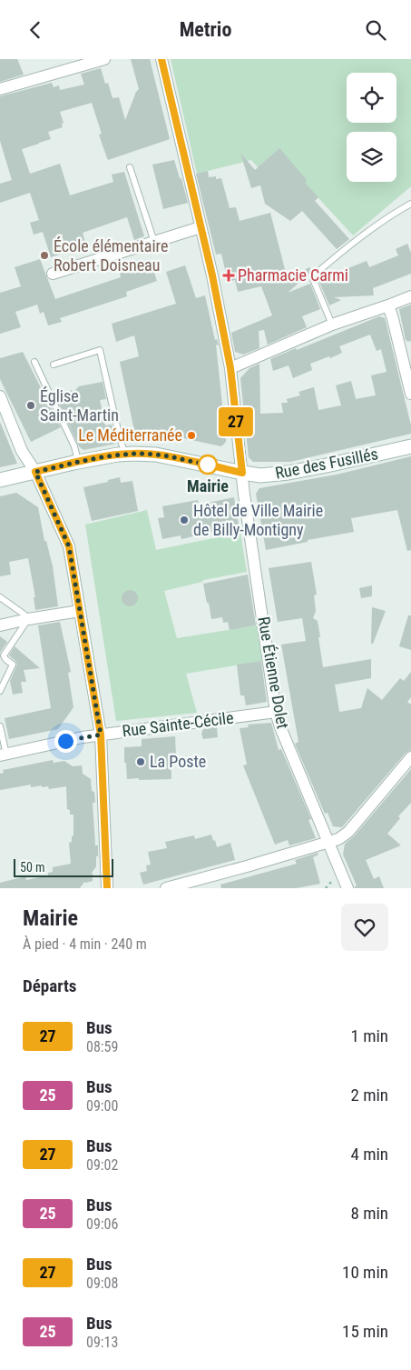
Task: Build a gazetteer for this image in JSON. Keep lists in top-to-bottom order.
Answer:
{
  "streets": {
    "street": ["Rue des Fusillés", "Rue Étienne Dolet", "Rue Sainte-Cécile"]
  },
  "crossings": [
    ["Rue des Fusillés", "Rue Étienne Dolet"],
    ["Rue Étienne Dolet", "Rue Sainte-Cécile"]
  ],
  "places": {
    "other": [
      "École élémentaire Robert Doisneau",
      "Église Saint-Martin",
      "Le Méditerranée",
      "Mairie",
      "Hôtel de Ville Mairie de Billy-Montigny",
      "La Poste"
    ],
    "health": ["Pharmacie Carmi"]
  },
  "lines": ["bus line 27"],
  "scale_bar": "50 m",
  "page": {
    "header": "Metrio",
    "on_map": "27",
    "scale": "50 m",
    "heading": [
      ["Mairie", "À pied · 4 min · 240 m"],
      "Départs"
    ],
    "list": [
      {
        "mark": "27",
        "name": "Bus",
        "note": "08:59",
        "value": "1 min"
      },
      {
        "mark": "25",
        "name": "Bus",
        "note": "09:00",
        "value": "2 min"
      },
      {
        "mark": "27",
        "name": "Bus",
        "note": "09:02",
        "value": "4 min"
      },
      {
        "mark": "25",
        "name": "Bus",
        "note": "09:06",
        "value": "8 min"
      },
      {
        "mark": "27",
        "name": "Bus",
        "note": "09:08",
        "value": "10 min"
      },
      {
        "mark": "25",
        "name": "Bus",
        "note": "09:13",
        "value": "15 min"
      }
    ]
  }
}
